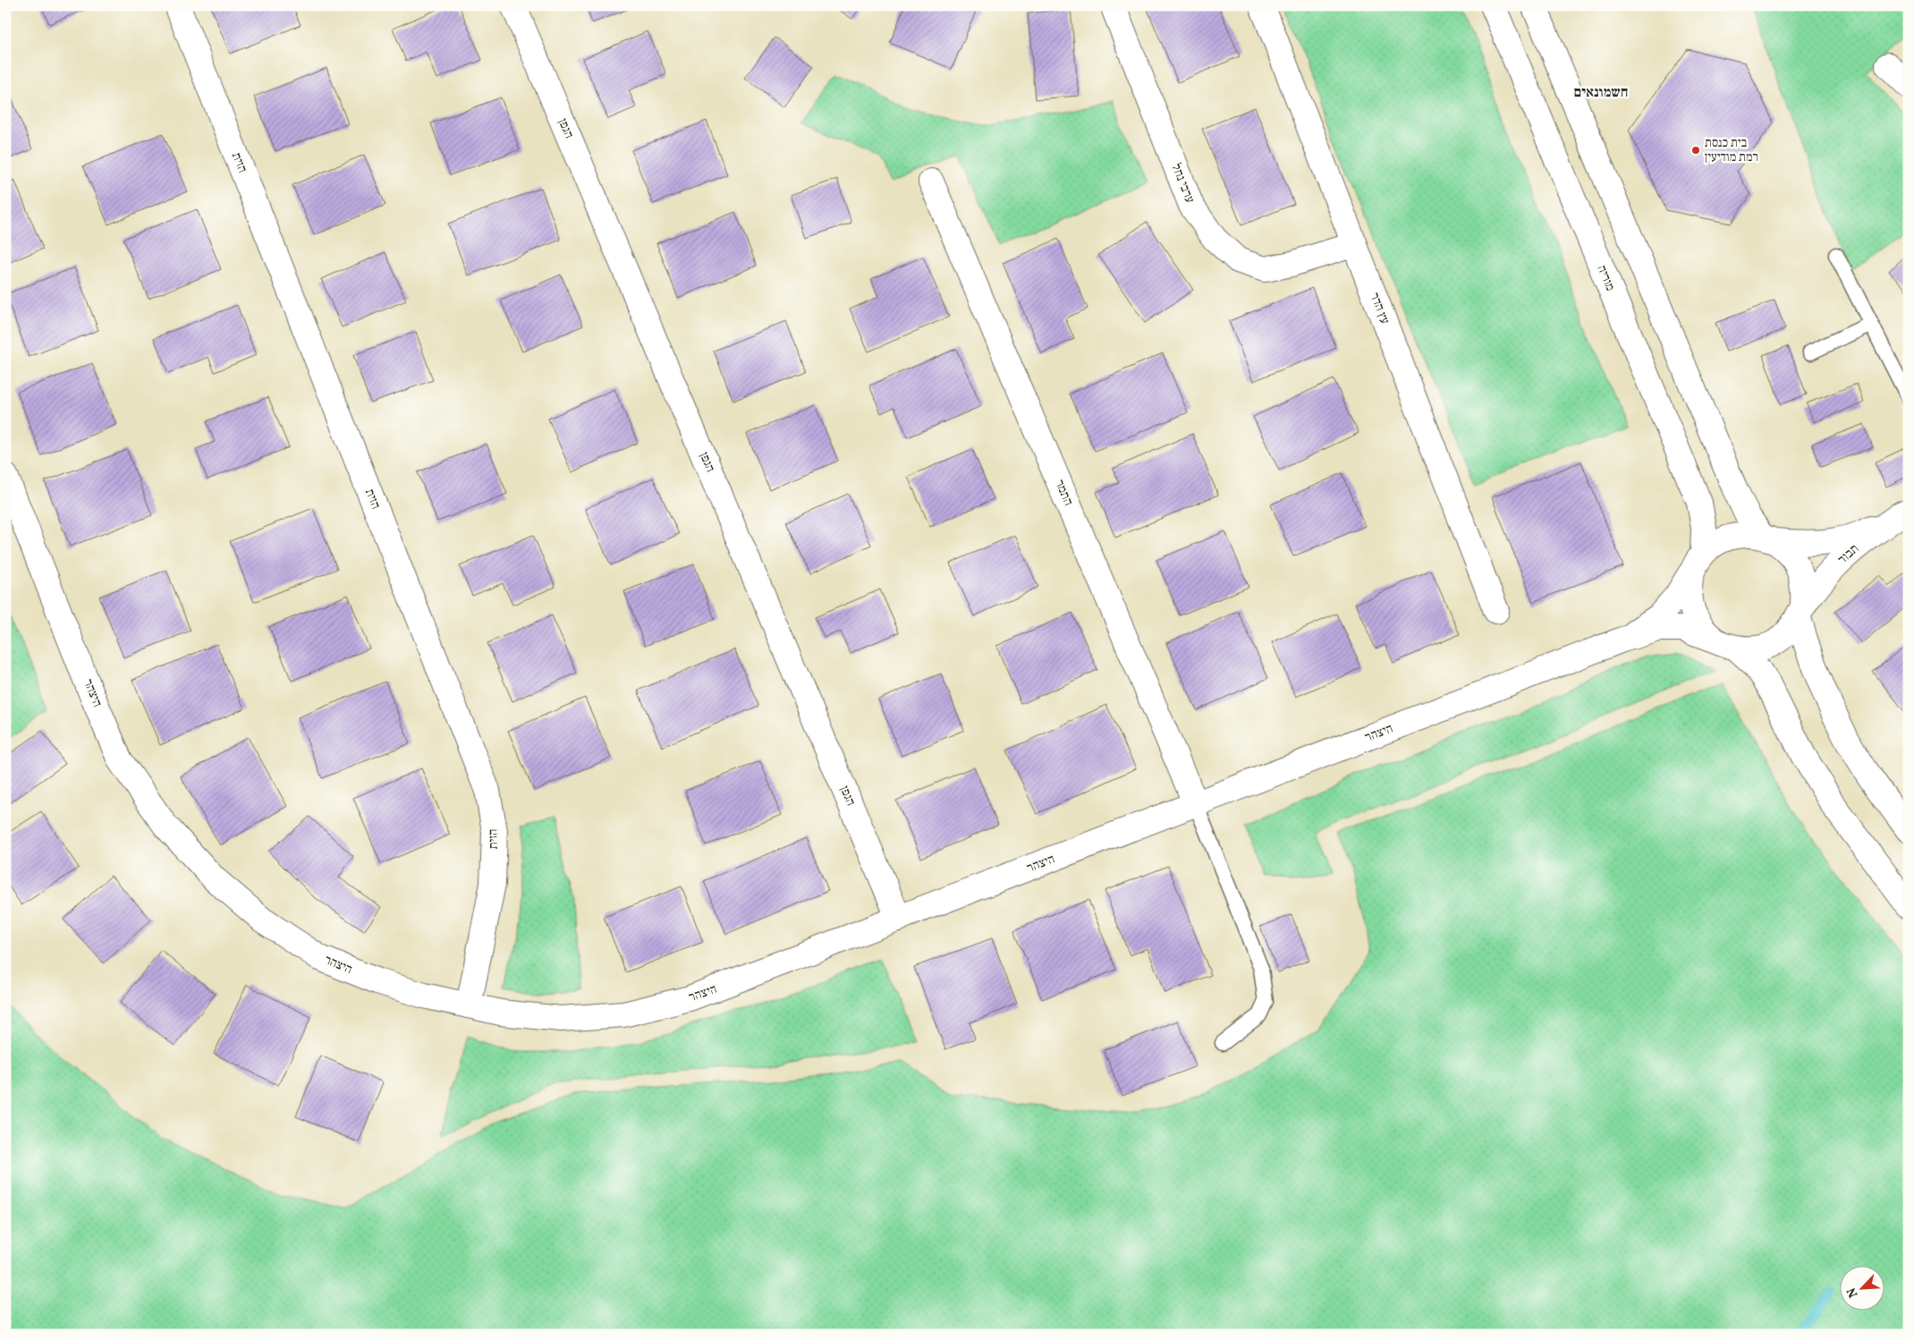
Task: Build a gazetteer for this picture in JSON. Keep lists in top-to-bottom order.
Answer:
{
  "streets": {
    "street": [
      "הגפן",
      "הזית",
      "ערבי נחל",
      "מוריה",
      "עץ הדר",
      "התמר",
      "תבור",
      "היצהר"
    ]
  },
  "crossings": [
    ["הגפן", "היצהר"],
    ["הזית", "היצהר"],
    ["ערבי נחל", "עץ הדר"],
    ["מוריה", "תבור"],
    ["מוריה", "היצהר"],
    ["התמר", "היצהר"],
    ["תבור", "היצהר"]
  ],
  "districts": ["חשמונאים"],
  "places": ["בית כנסת רמת מודיעין"],
  "north": "bottom left"
}
